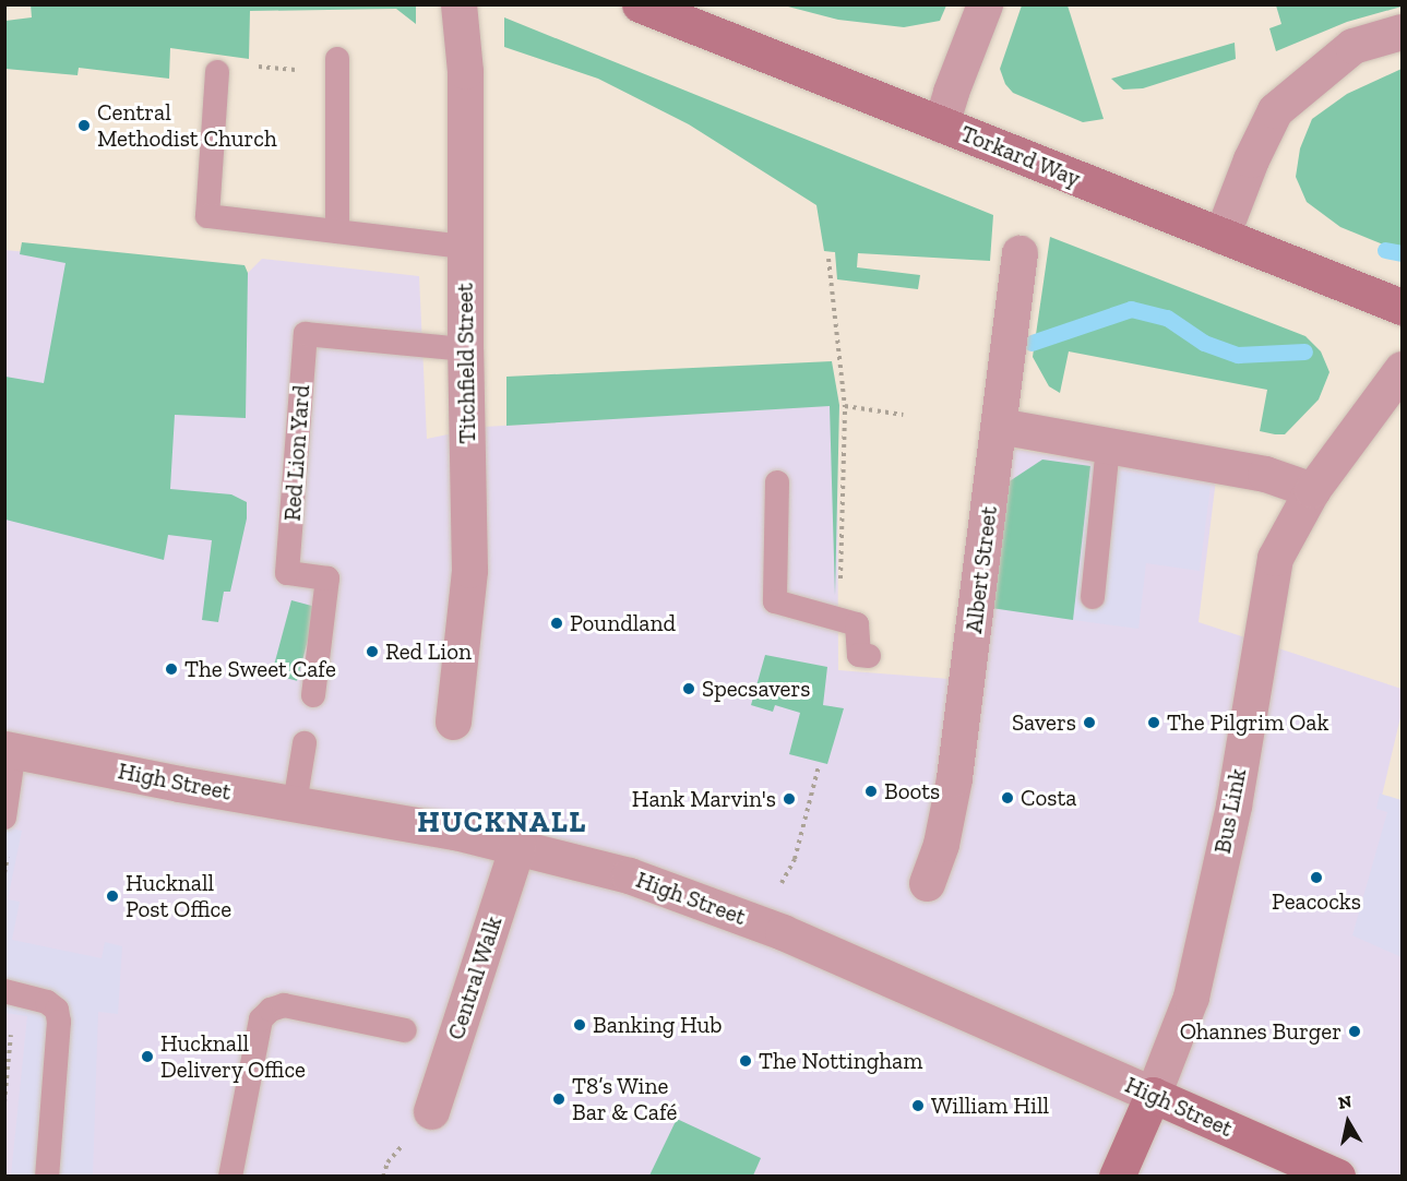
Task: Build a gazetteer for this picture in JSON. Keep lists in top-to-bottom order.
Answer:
{
  "streets": {
    "street": [
      "Torkard Way",
      "Titchfield Street",
      "Albert Street",
      "High Street",
      "Bus Link",
      "Central Walk"
    ],
    "lane": ["Red Lion Yard"]
  },
  "crossings": [
    ["Titchfield Street", "Red Lion Yard"],
    ["High Street", "Bus Link"],
    ["High Street", "Central Walk"]
  ],
  "districts": ["HUCKNALL"],
  "places": [
    "Central Methodist Church",
    "Poundland",
    "Red Lion",
    "The Sweet Cafe",
    "Specsavers",
    "Savers",
    "The Pilgrim Oak",
    "Boots",
    "Costa",
    "Hank Marvin's",
    "Peacocks",
    "Hucknall Post Office",
    "Banking Hub",
    "Ohannes Burger",
    "Hucknall Delivery Office",
    "The Nottingham",
    "T8’s Wine Bar & Café",
    "William Hill"
  ],
  "north": "top"
}
